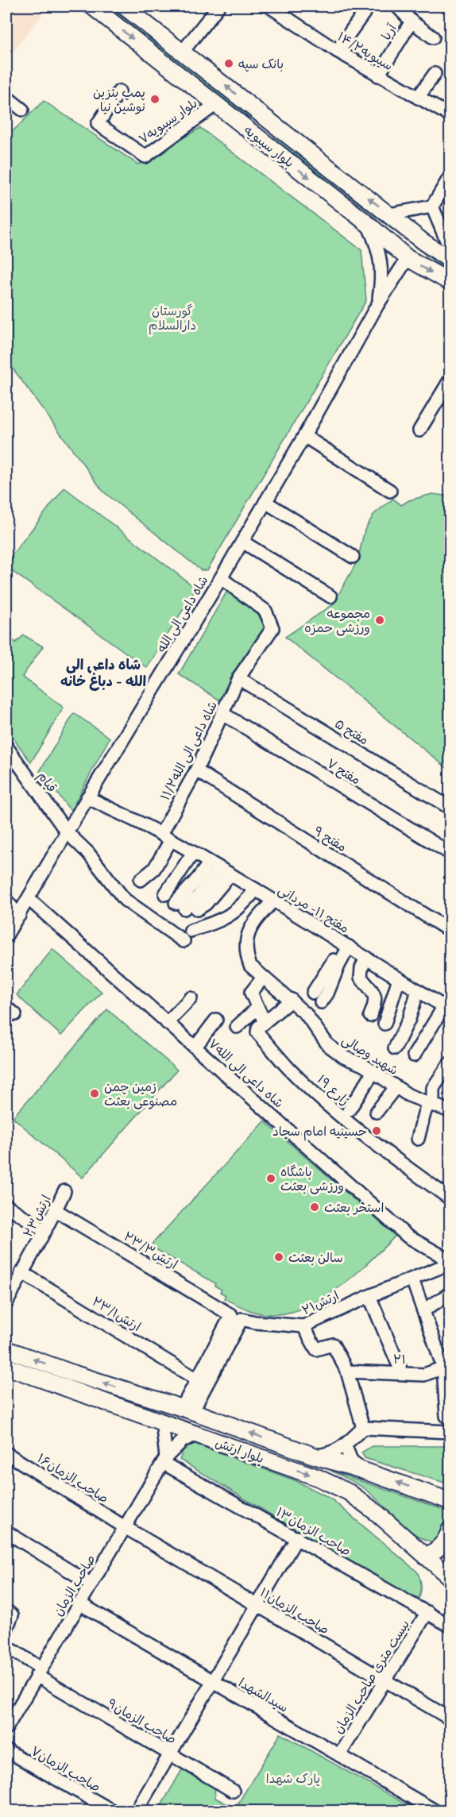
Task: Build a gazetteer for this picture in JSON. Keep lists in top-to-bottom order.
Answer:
{
  "streets": {
    "main road": ["بلوار سیبویه", "بلوار ارتش"],
    "street": [
      "آریا",
      "سیبویه۱۴/۲",
      "بلوار سیبویه۷",
      "شاه داعی الی الله",
      "مفتح ۵",
      "۱۱/۲شاه داعی الی الله",
      "مفتح ۷",
      "قیام",
      "مفتح ۹",
      "مفتح ۱۱- مردانی",
      "شهید وصالی",
      "شاه داعی الی الله۷",
      "۱۹ زارع",
      "ارتش۲۳",
      "۲۳/۳ارتش",
      "ارتش۲۱",
      "۲۳/۱ارتش",
      "۲۱",
      "صاحب الزمان۱۶",
      "صاحب الزمان۱۳",
      "صاحب الزمان",
      "صاحب الزمان۱۱",
      "بیست متری صاحب الزمان",
      "سیدالشهدا",
      "صاحب الزمان۹",
      "صاحب الزمان۷"
    ]
  },
  "crossings": [
    ["آریا", "سیبویه۱۴/۲"],
    ["بلوار سیبویه۷", "بلوار سیبویه"],
    ["بلوار سیبویه", "شاه داعی الی الله"],
    ["شاه داعی الی الله", "۱۱/۲شاه داعی الی الله"],
    ["شاه داعی الی الله", "قیام"],
    ["شاه داعی الی الله", "مفتح ۱۱- مردانی"],
    ["شاه داعی الی الله", "شاه داعی الی الله۷"],
    ["مفتح ۵", "۱۱/۲شاه داعی الی الله"],
    ["۱۱/۲شاه داعی الی الله", "مفتح ۷"],
    ["۱۱/۲شاه داعی الی الله", "مفتح ۹"],
    ["۱۱/۲شاه داعی الی الله", "مفتح ۱۱- مردانی"],
    ["مفتح ۱۱- مردانی", "شهید وصالی"],
    ["شهید وصالی", "۱۹ زارع"],
    ["شاه داعی الی الله۷", "ارتش۲۱"],
    ["ارتش۲۳", "۲۳/۳ارتش"],
    ["ارتش۲۳", "۲۳/۱ارتش"],
    ["۲۳/۳ارتش", "۲۳/۱ارتش"],
    ["ارتش۲۱", "بلوار ارتش"],
    ["بلوار ارتش", "صاحب الزمان"],
    ["صاحب الزمان۱۶", "صاحب الزمان"],
    ["صاحب الزمان۱۶", "صاحب الزمان۱۱"],
    ["صاحب الزمان۱۳", "صاحب الزمان"],
    ["صاحب الزمان۱۳", "بیست متری صاحب الزمان"],
    ["صاحب الزمان", "صاحب الزمان۱۱"],
    ["صاحب الزمان", "سیدالشهدا"],
    ["صاحب الزمان", "صاحب الزمان۹"],
    ["صاحب الزمان۱۱", "بیست متری صاحب الزمان"],
    ["بیست متری صاحب الزمان", "سیدالشهدا"]
  ],
  "districts": ["شاه داعی الی الله - دباغ خانه"],
  "parks": ["گورستان دارالسلام", "پارک شهدا"],
  "places": [
    "بانک سپه",
    "پمپ بنزین نوشین نیا",
    "مجموعه ورزشی حمزه",
    "زمین چمن مصنوعی بعثت",
    "حسینیه امام سجاد",
    "باشگاه ورزشی بعثت",
    "استخر بعثت",
    "سالن بعثت"
  ]
}
